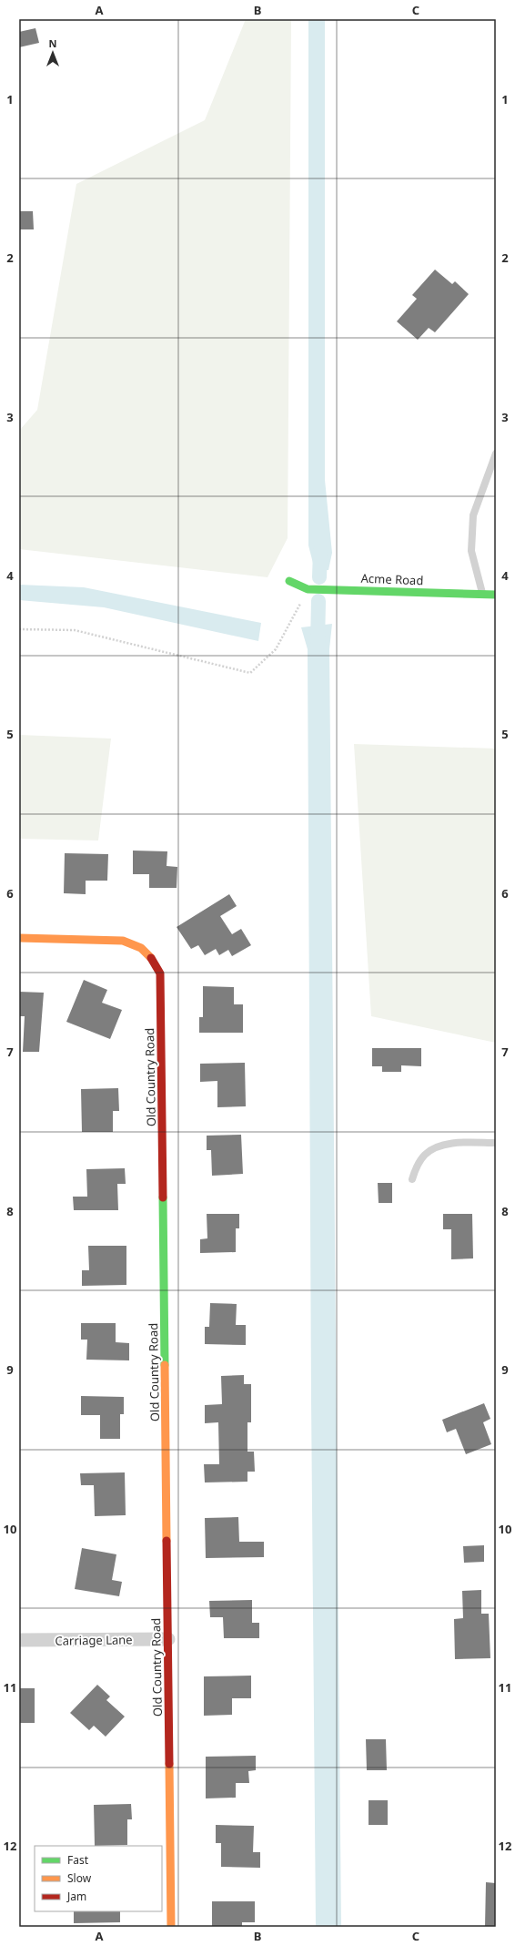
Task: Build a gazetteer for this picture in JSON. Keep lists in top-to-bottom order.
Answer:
{
  "streets": {
    "street": ["Acme Road", "Old Country Road", "Carriage Lane"]
  },
  "crossings": [
    ["Old Country Road", "Carriage Lane"]
  ],
  "legend": ["Fast", "Slow", "Jam"],
  "north": "top",
  "grid": {
    "columns": ["A", "B", "C"],
    "rows": [
      "1",
      "2",
      "3",
      "4",
      "5",
      "6",
      "7",
      "8",
      "9",
      "10",
      "11",
      "12"
    ]
  }
}
